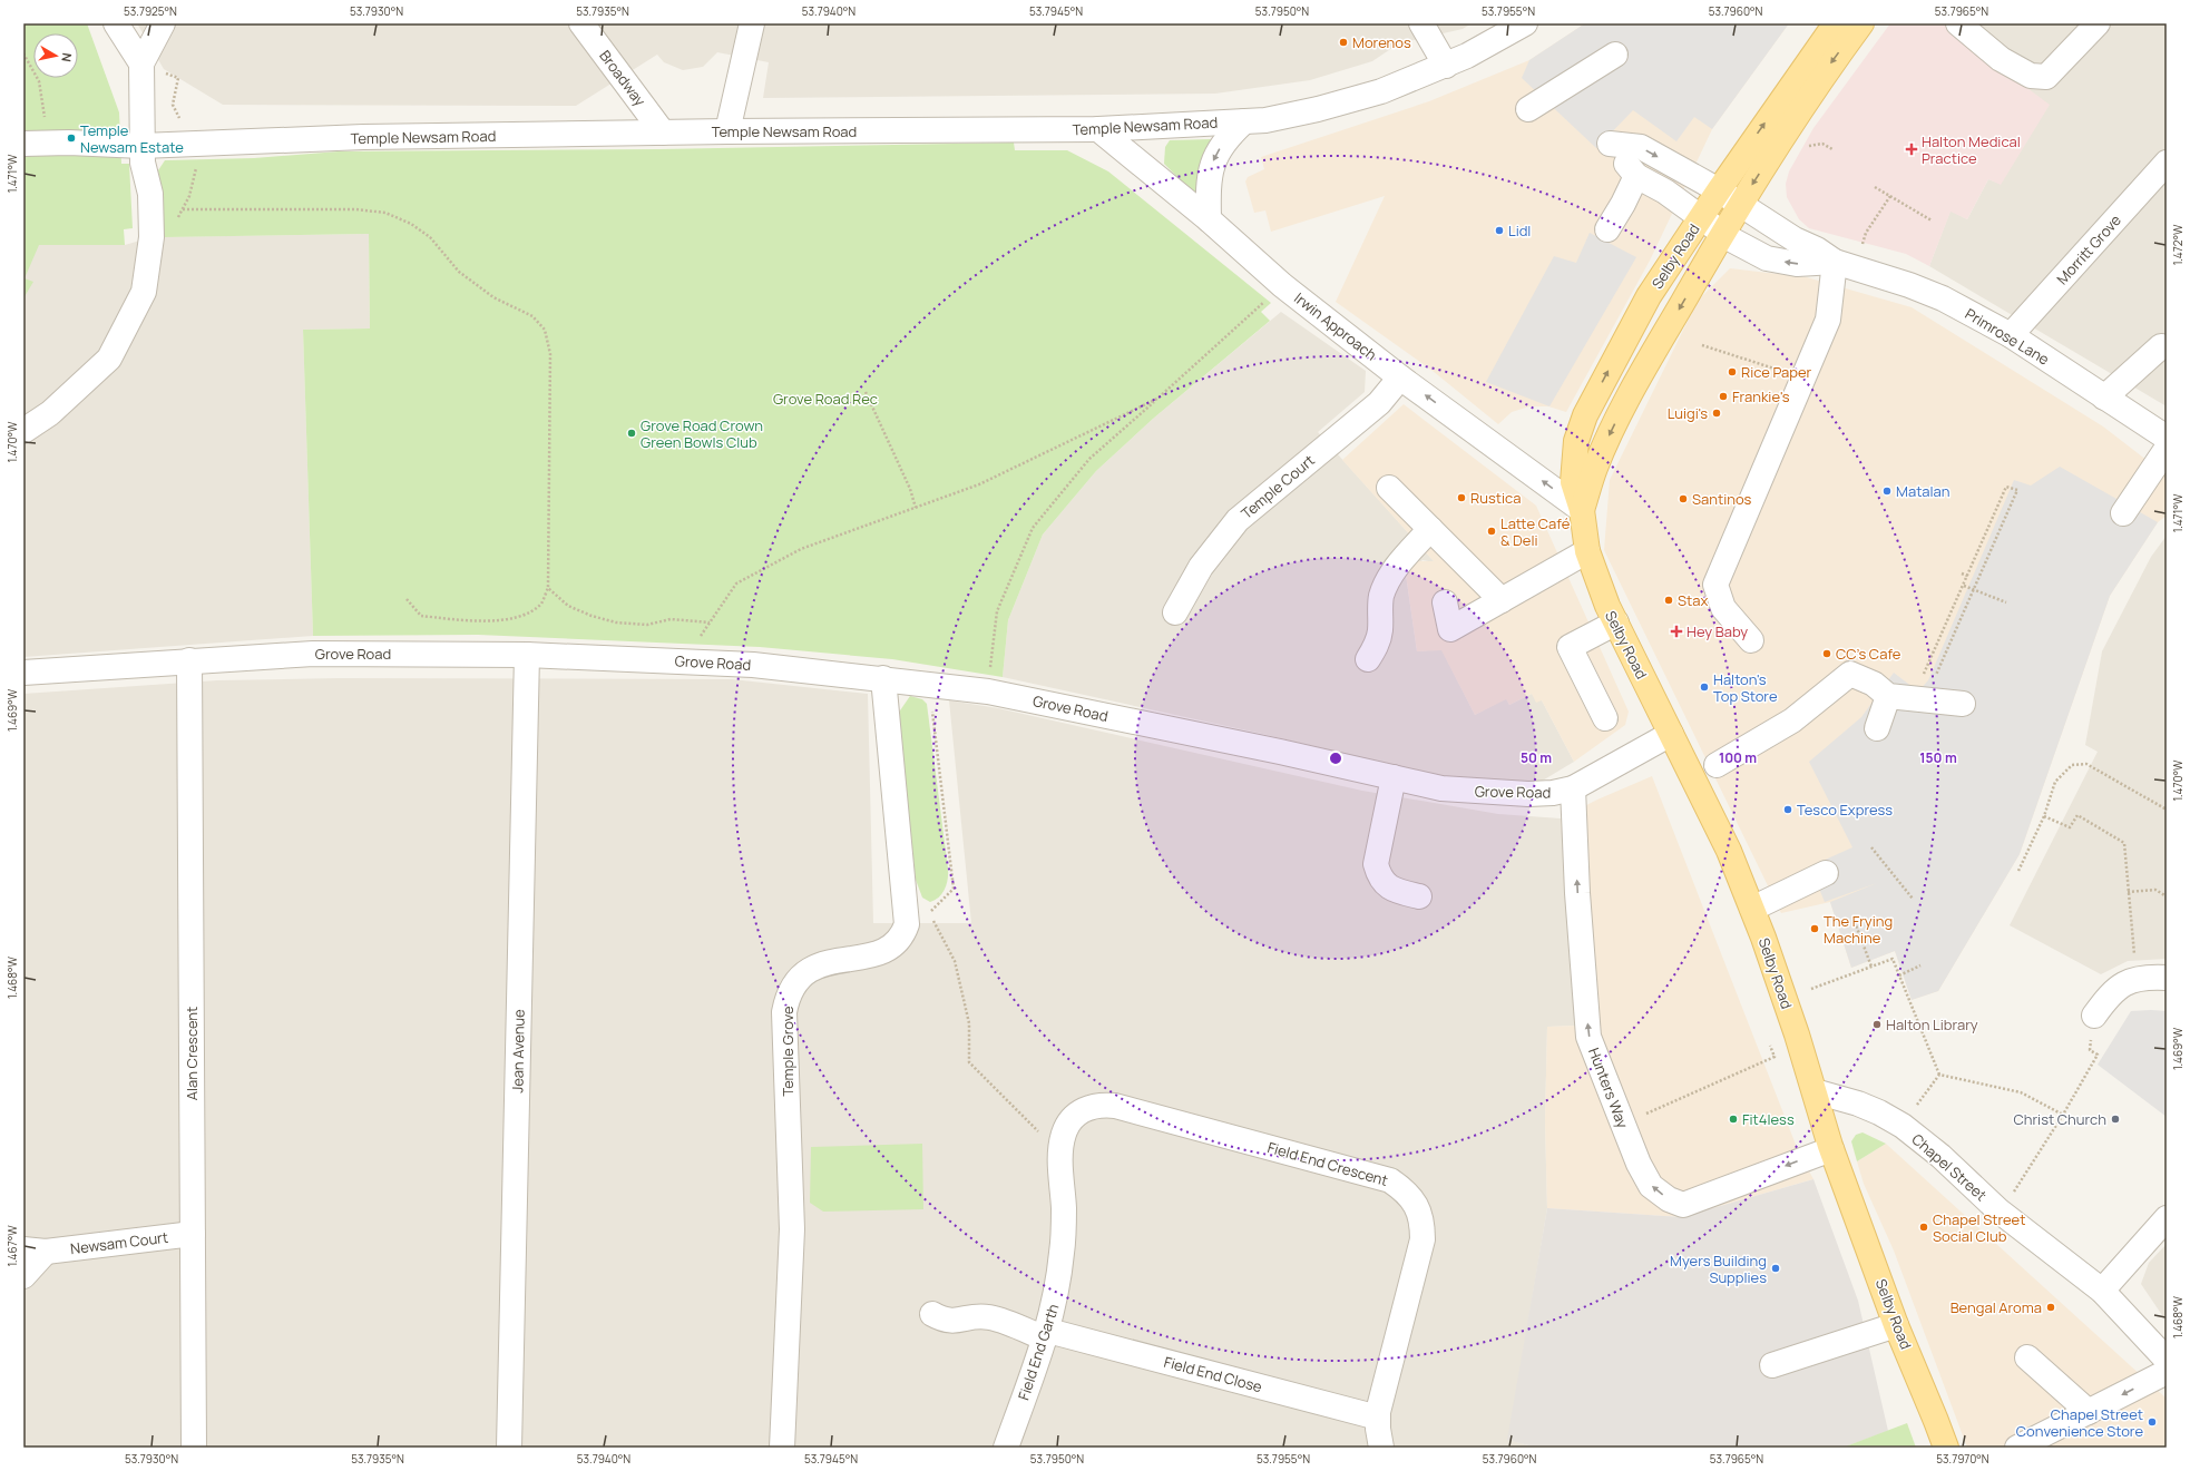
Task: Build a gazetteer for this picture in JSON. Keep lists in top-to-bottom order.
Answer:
{
  "streets": {
    "main road": ["Selby Road"],
    "street": [
      "Broadway",
      "Temple Newsam Road",
      "Morritt Grove",
      "Irwin Approach",
      "Primrose Lane",
      "Temple Court",
      "Grove Road",
      "Jean Avenue",
      "Temple Grove",
      "Alan Crescent",
      "Hunters Way",
      "Field End Crescent",
      "Chapel Street",
      "Newsam Court",
      "Field End Garth",
      "Field End Close"
    ]
  },
  "crossings": [
    ["Broadway", "Temple Newsam Road"],
    ["Temple Newsam Road", "Irwin Approach"],
    ["Morritt Grove", "Primrose Lane"],
    ["Selby Road", "Irwin Approach"],
    ["Selby Road", "Primrose Lane"],
    ["Selby Road", "Grove Road"],
    ["Selby Road", "Hunters Way"],
    ["Selby Road", "Chapel Street"],
    ["Irwin Approach", "Temple Court"],
    ["Grove Road", "Jean Avenue"],
    ["Grove Road", "Temple Grove"],
    ["Grove Road", "Alan Crescent"],
    ["Grove Road", "Hunters Way"],
    ["Alan Crescent", "Newsam Court"],
    ["Field End Crescent", "Field End Garth"],
    ["Field End Crescent", "Field End Close"],
    ["Field End Garth", "Field End Close"]
  ],
  "parks": ["Grove Road Rec"],
  "places": {
    "other": [
      "Morenos",
      "Temple Newsam Estate",
      "Lidl",
      "Rice Paper",
      "Frankie's",
      "Luigi's",
      "Grove Road Crown Green Bowls Club",
      "Matalan",
      "Rustica",
      "Santinos",
      "Latte Café & Deli",
      "Stax",
      "CC's Cafe",
      "Halton's Top Store",
      "Tesco Express",
      "The Frying Machine",
      "Halton Library",
      "Fit4less",
      "Christ Church",
      "Chapel Street Social Club",
      "Myers Building Supplies",
      "Bengal Aroma",
      "Chapel Street Convenience Store"
    ],
    "health": ["Halton Medical Practice", "Hey Baby"]
  },
  "north": "right",
  "coordinates": [
    "53.7925°N",
    "53.7930°N",
    "53.7935°N",
    "53.7940°N",
    "53.7945°N",
    "53.7950°N",
    "53.7955°N",
    "53.7960°N",
    "53.7965°N",
    "1.471°W",
    "1.472°W",
    "1.470°W",
    "1.469°W",
    "1.468°W",
    "1.467°W",
    "53.7970°N"
  ],
  "rings": ["50 m", "100 m", "150 m"]
}
